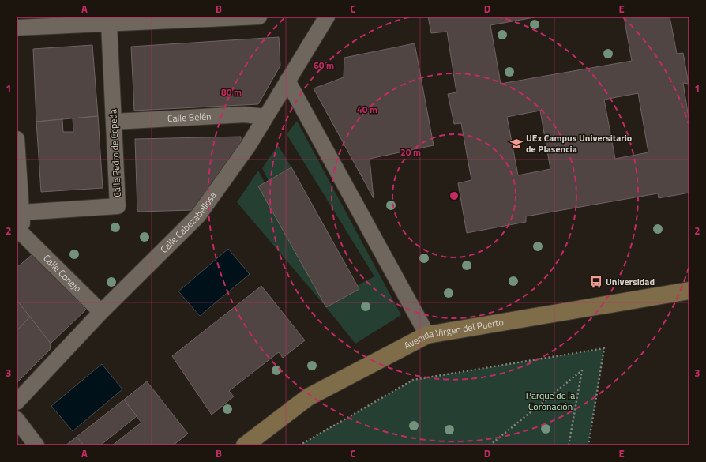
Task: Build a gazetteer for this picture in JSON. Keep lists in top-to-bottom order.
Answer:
{
  "streets": {
    "main road": ["Avenida Virgen del Puerto"],
    "street": [
      "Calle Belén",
      "Calle Pedro de Cepeda",
      "Calle Cabezabellosa",
      "Calle Conejo"
    ]
  },
  "crossings": [
    ["Calle Belén", "Calle Pedro de Cepeda"],
    ["Calle Belén", "Calle Cabezabellosa"],
    ["Calle Cabezabellosa", "Calle Conejo"]
  ],
  "parks": ["Parque de la Coronación"],
  "places": {
    "school or university": ["UEx Campus Universitario de Plasencia"],
    "bus stop": ["Universidad"]
  },
  "grid": {
    "columns": [
      "A",
      "B",
      "C",
      "D",
      "E"
    ],
    "rows": ["1", "2", "3"]
  },
  "rings": [
    "60 m",
    "80 m",
    "40 m",
    "20 m"
  ]
}
